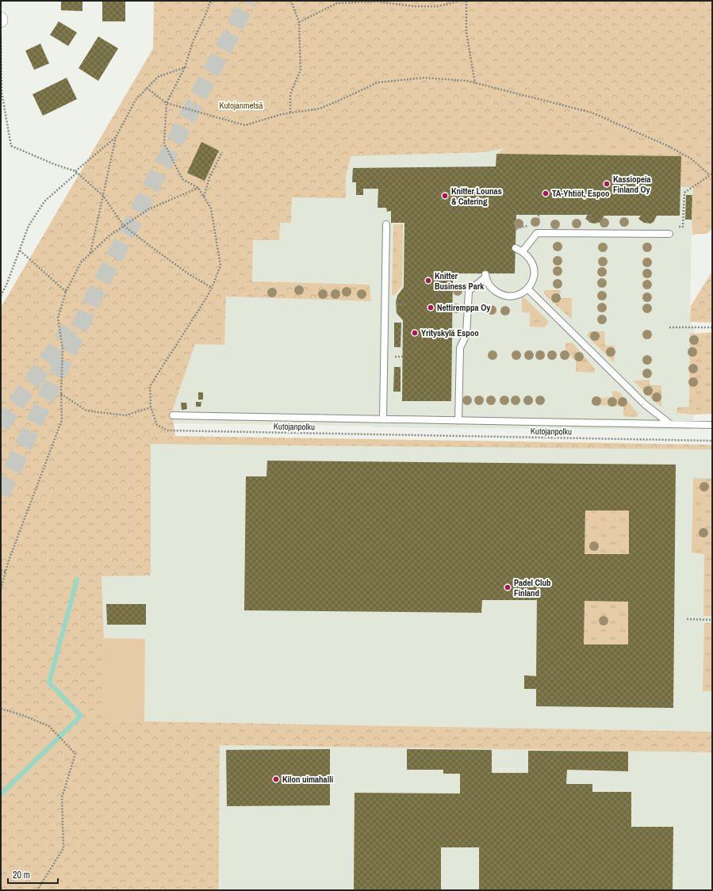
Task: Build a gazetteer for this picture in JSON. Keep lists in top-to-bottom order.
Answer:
{
  "streets": {
    "path": ["Kutojanpolku"]
  },
  "parks": ["Kutojanmetsä"],
  "places": [
    "Kassiopeia Finland Oy",
    "TA-Yhtiöt, Espoo",
    "Knitter Lounas & Catering",
    "Knitter Business Park",
    "Nettiremppa Oy",
    "Yrityskylä Espoo",
    "Padel Club Finland",
    "Kilon uimahalli"
  ],
  "scale_bar": "20 m"
}
